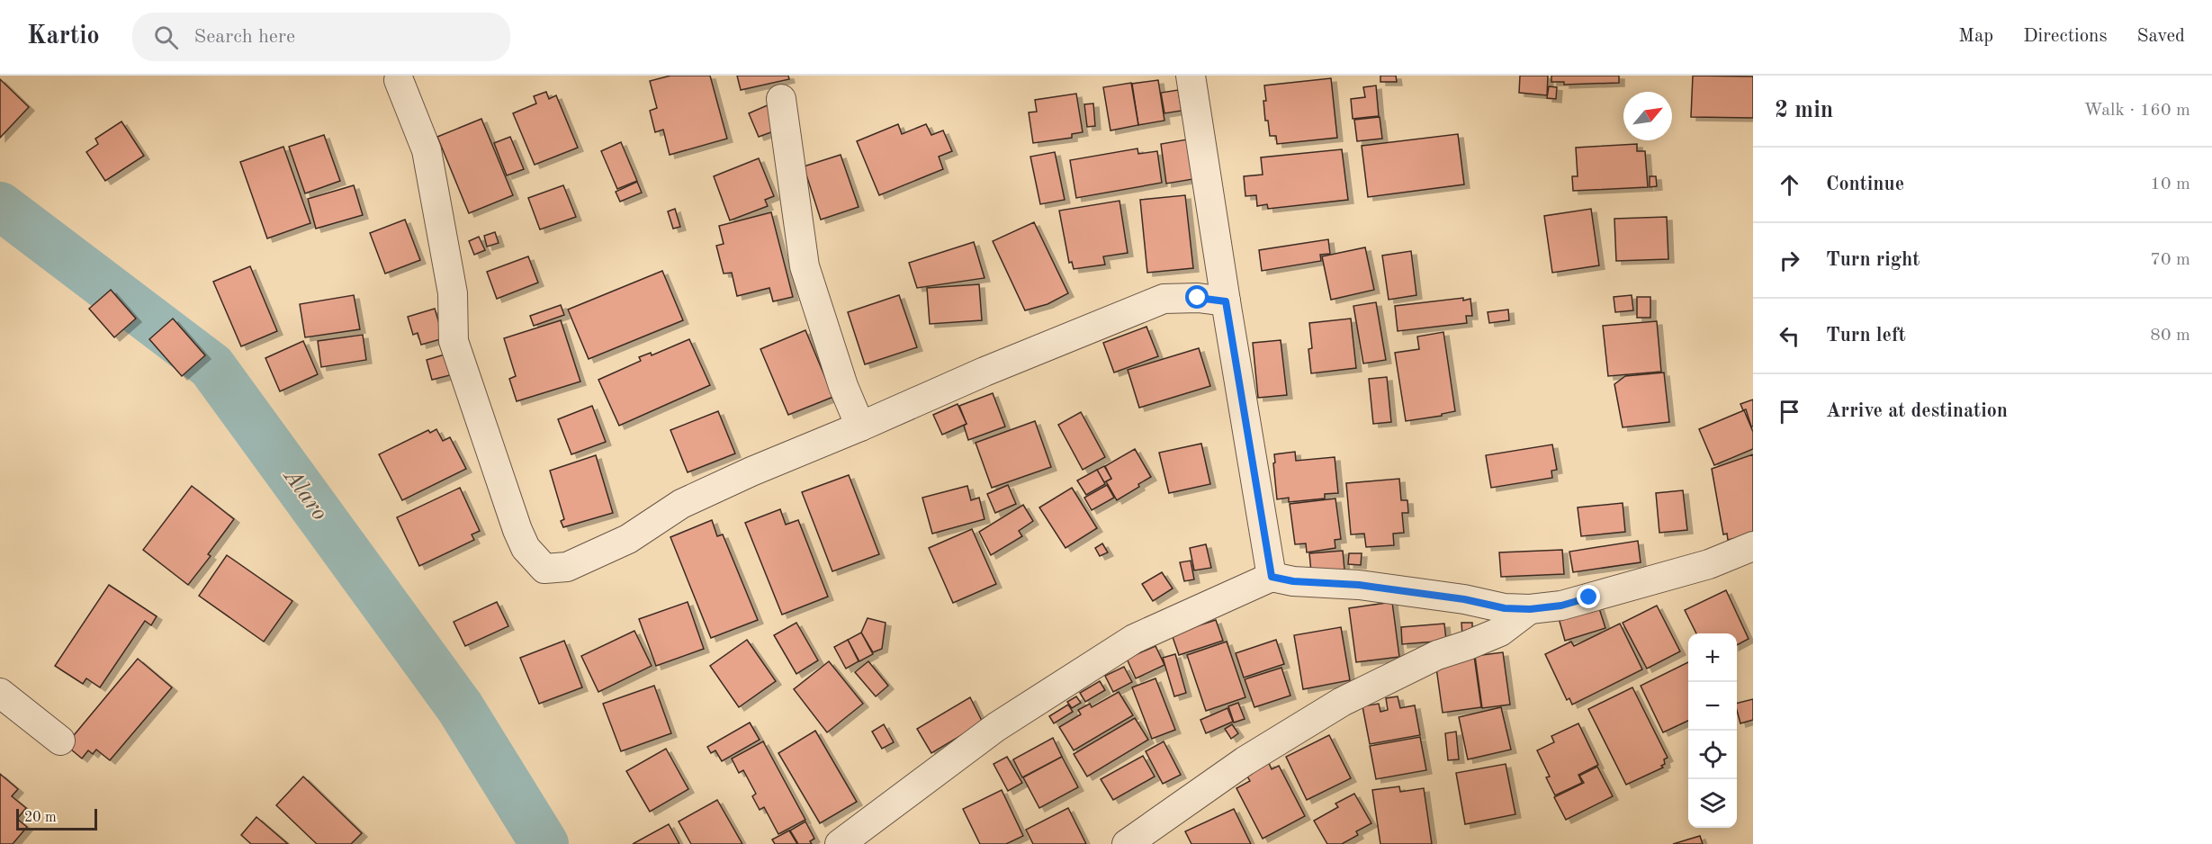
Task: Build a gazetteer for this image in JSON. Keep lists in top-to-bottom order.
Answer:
{
  "water": ["Alaro"],
  "scale_bar": "20 m",
  "north": "top right",
  "page": {
    "header": "Kartio",
    "search": "Search here",
    "nav": ["Map", "Directions", "Saved"],
    "heading": ["2 min", "Walk · 160 m"],
    "list": [
      ["Continue", "10 m"],
      ["Turn right", "70 m"],
      ["Turn left", "80 m"],
      "Arrive at destination"
    ],
    "map_buttons": ["+", "−"],
    "scale": "20 m"
  }
}
